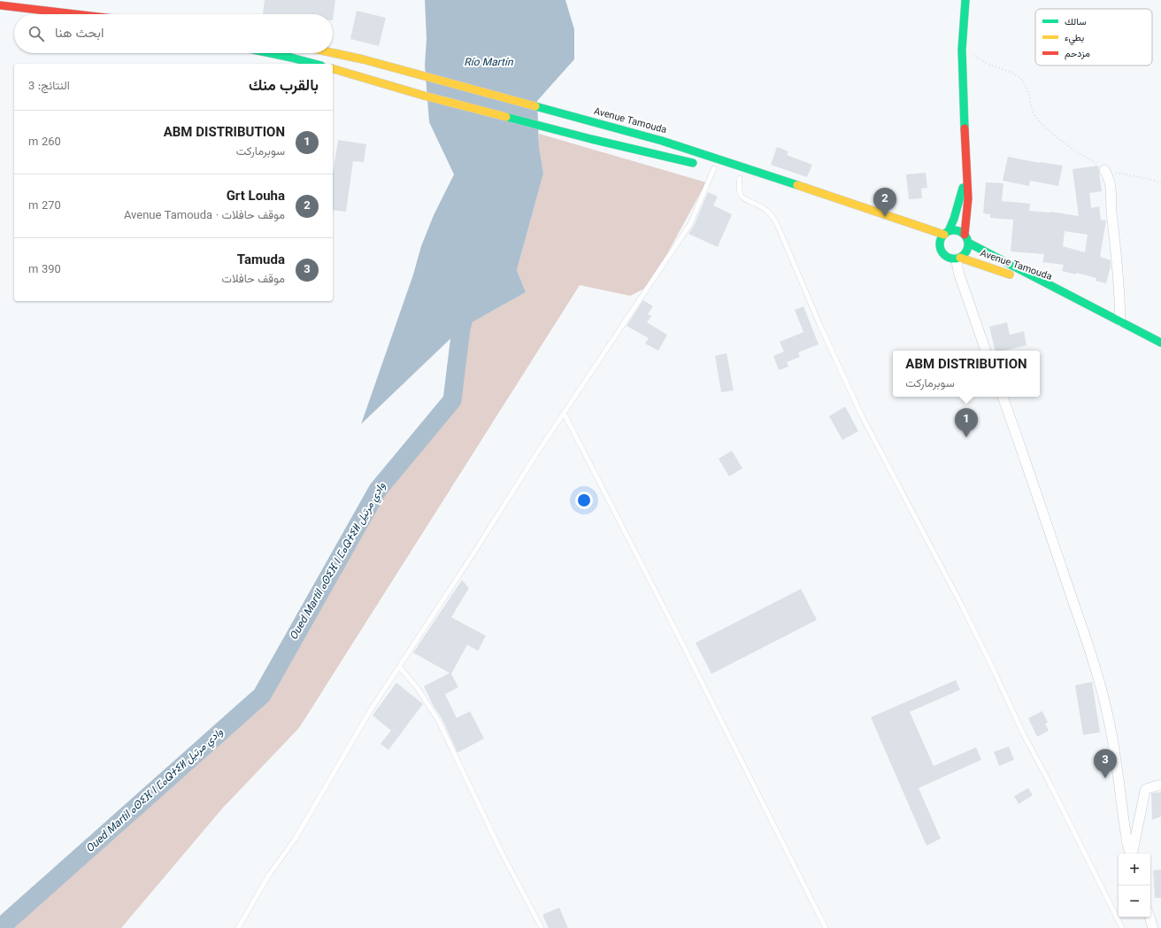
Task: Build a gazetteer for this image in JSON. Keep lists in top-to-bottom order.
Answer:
{
  "streets": {
    "main road": ["Avenue Tamouda"]
  },
  "water": ["Río Martín", "Oued Martil ⴰⵙⵉⴼ ⵏ ⵎⴰⵕⵜⵉⵍ وادي مرتيل"],
  "legend": ["سالك", "بطيء", "مزدحم"],
  "page": {
    "search": "ابحث هنا",
    "heading": ["بالقرب منك", "النتائج: 3"],
    "list": [
      {
        "mark": "1",
        "name": "ABM DISTRIBUTION",
        "note": "سوبرماركت",
        "value": "260 m"
      },
      {
        "mark": "2",
        "name": "Grt Louha",
        "note": "موقف حافلات · Avenue Tamouda",
        "value": "270 m"
      },
      {
        "mark": "3",
        "name": "Tamuda",
        "note": "موقف حافلات",
        "value": "390 m"
      }
    ],
    "pins": ["2", "1", "3"],
    "popup": ["ABM DISTRIBUTION", "سوبرماركت"],
    "map_buttons": ["+", "−"]
  }
}
